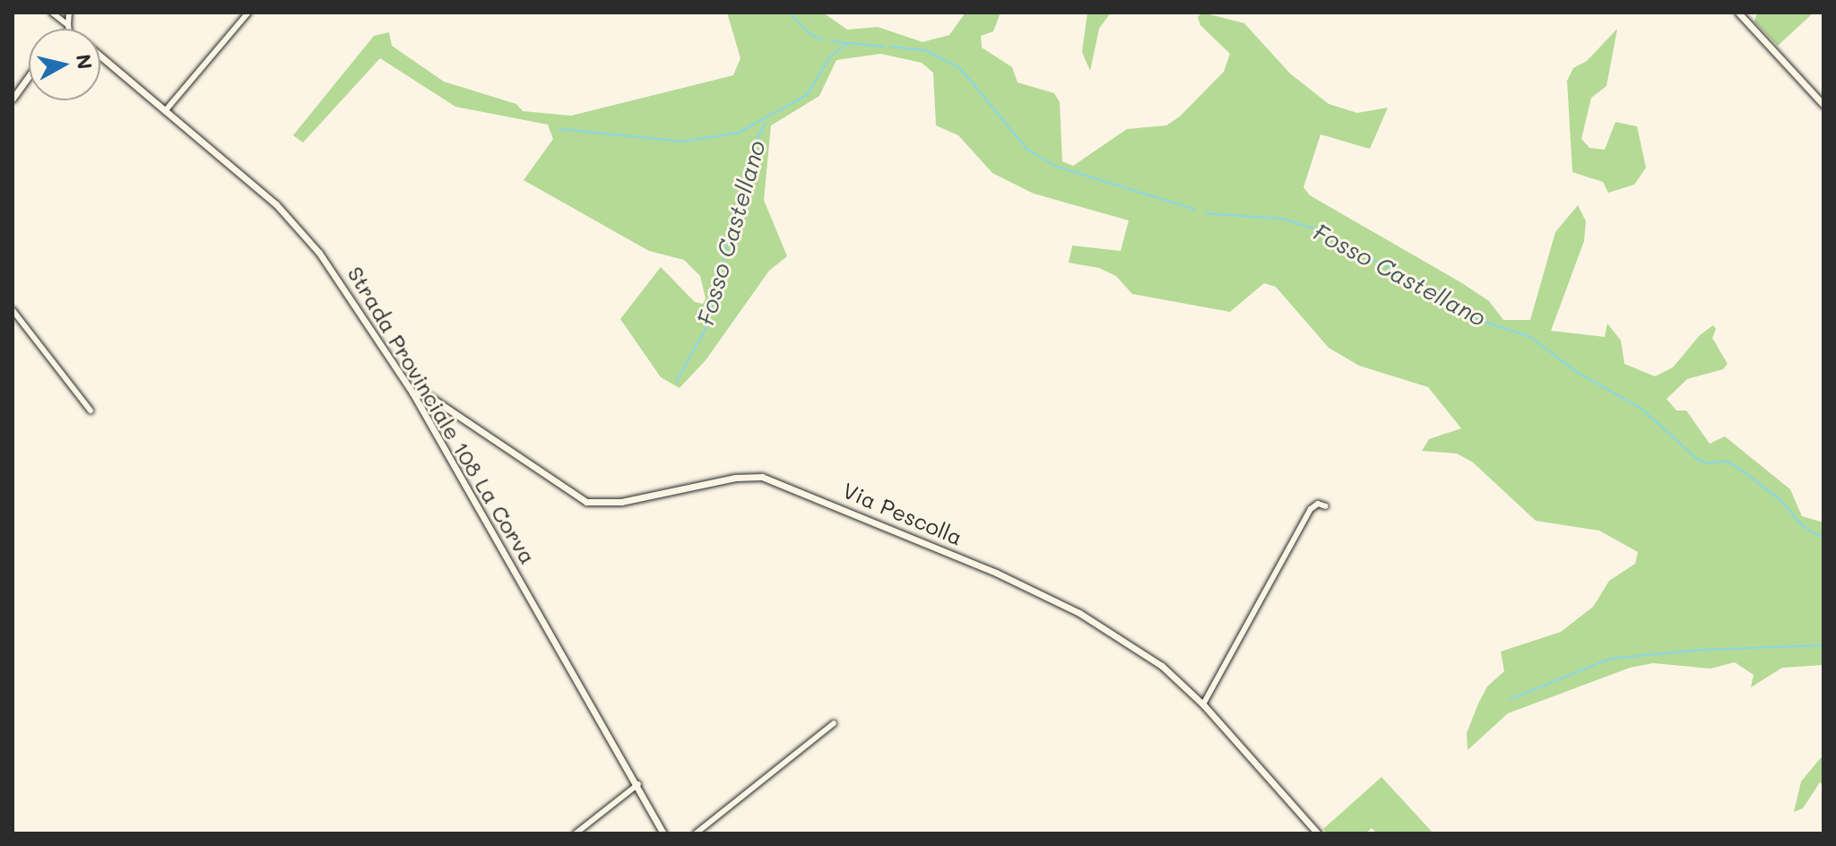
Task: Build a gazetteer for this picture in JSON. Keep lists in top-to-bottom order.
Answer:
{
  "streets": {
    "street": ["Strada Provinciale 108 La Corva", "Via Pescolla"]
  },
  "crossings": [
    ["Strada Provinciale 108 La Corva", "Via Pescolla"]
  ],
  "water": ["Fosso Castellano"],
  "north": "right"
}
